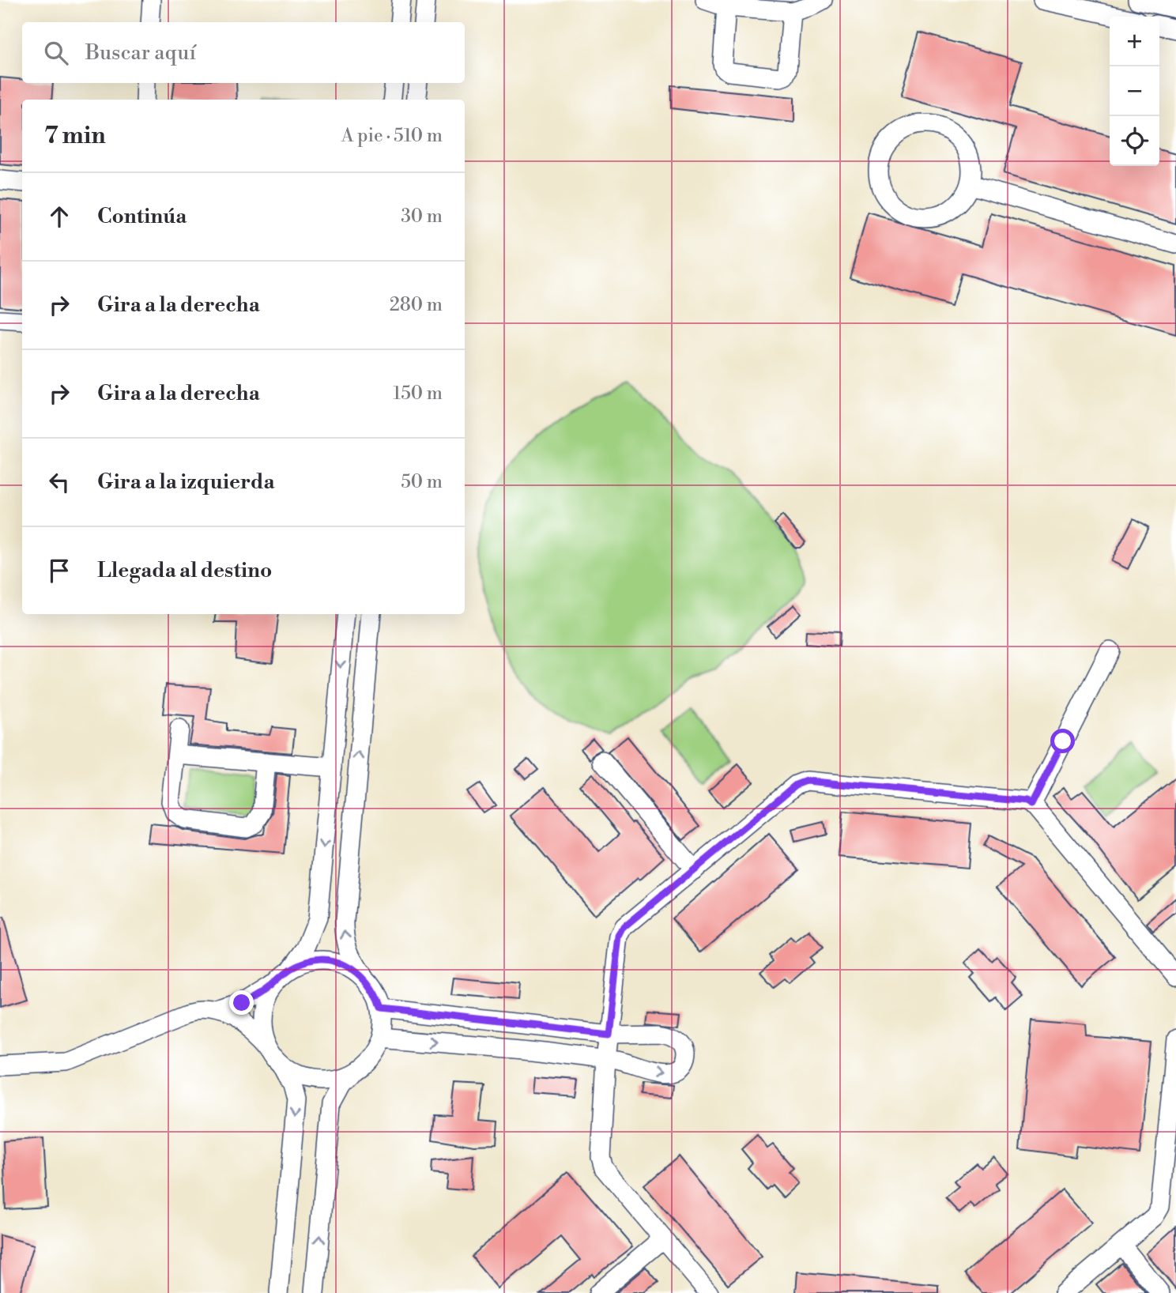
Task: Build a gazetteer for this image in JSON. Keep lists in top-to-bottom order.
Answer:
{
  "page": {
    "map_buttons": ["+", "−"],
    "search": "Buscar aquí",
    "heading": ["7 min", "A pie · 510 m"],
    "list": [
      ["Continúa", "30 m"],
      ["Gira a la derecha", "280 m"],
      ["Gira a la derecha", "150 m"],
      ["Gira a la izquierda", "50 m"],
      "Llegada al destino"
    ]
  }
}
